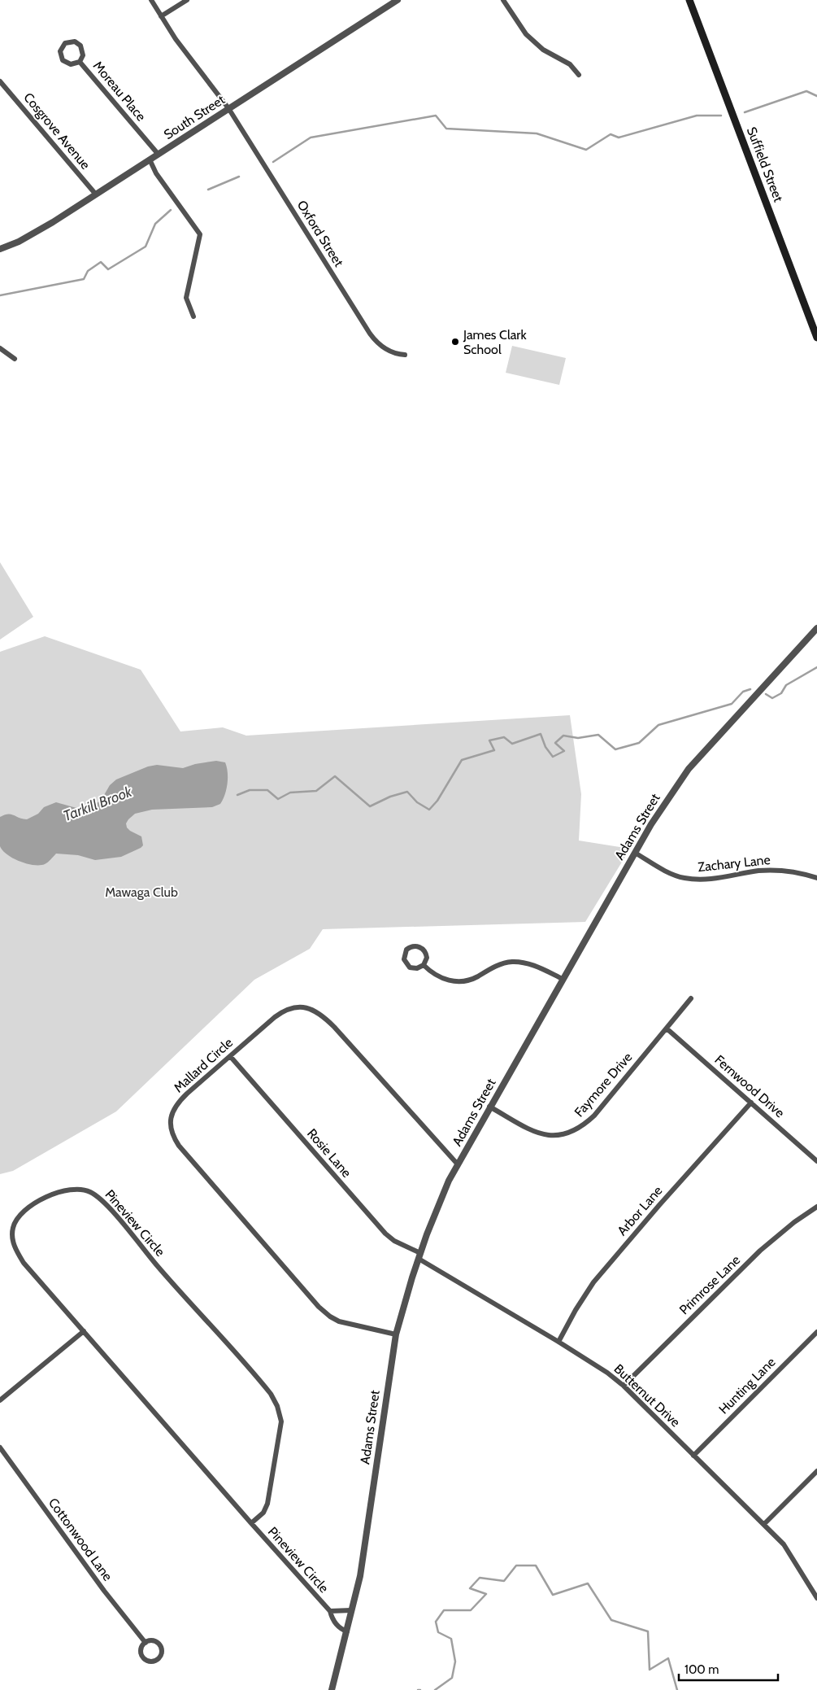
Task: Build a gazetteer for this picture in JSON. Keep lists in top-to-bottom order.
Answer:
{
  "streets": {
    "main road": ["Suffield Street"],
    "street": [
      "Moreau Place",
      "South Street",
      "Cosgrove Avenue",
      "Oxford Street",
      "Adams Street",
      "Zachary Lane",
      "Mallard Circle",
      "Faymore Drive",
      "Fernwood Drive",
      "Rosie Lane",
      "Arbor Lane",
      "Pineview Circle",
      "Primrose Lane",
      "Hunting Lane",
      "Butternut Drive",
      "Cottonwood Lane"
    ]
  },
  "crossings": [
    ["Moreau Place", "South Street"],
    ["South Street", "Cosgrove Avenue"],
    ["South Street", "Oxford Street"],
    ["Adams Street", "Zachary Lane"],
    ["Adams Street", "Mallard Circle"],
    ["Adams Street", "Faymore Drive"],
    ["Adams Street", "Rosie Lane"],
    ["Adams Street", "Pineview Circle"],
    ["Adams Street", "Butternut Drive"],
    ["Mallard Circle", "Rosie Lane"],
    ["Faymore Drive", "Fernwood Drive"],
    ["Fernwood Drive", "Arbor Lane"],
    ["Rosie Lane", "Butternut Drive"],
    ["Arbor Lane", "Butternut Drive"],
    ["Primrose Lane", "Butternut Drive"],
    ["Hunting Lane", "Butternut Drive"]
  ],
  "water": ["Tarkill Brook"],
  "parks": ["Mawaga Club"],
  "places": ["James Clark School"],
  "scale_bar": "100 m"
}
